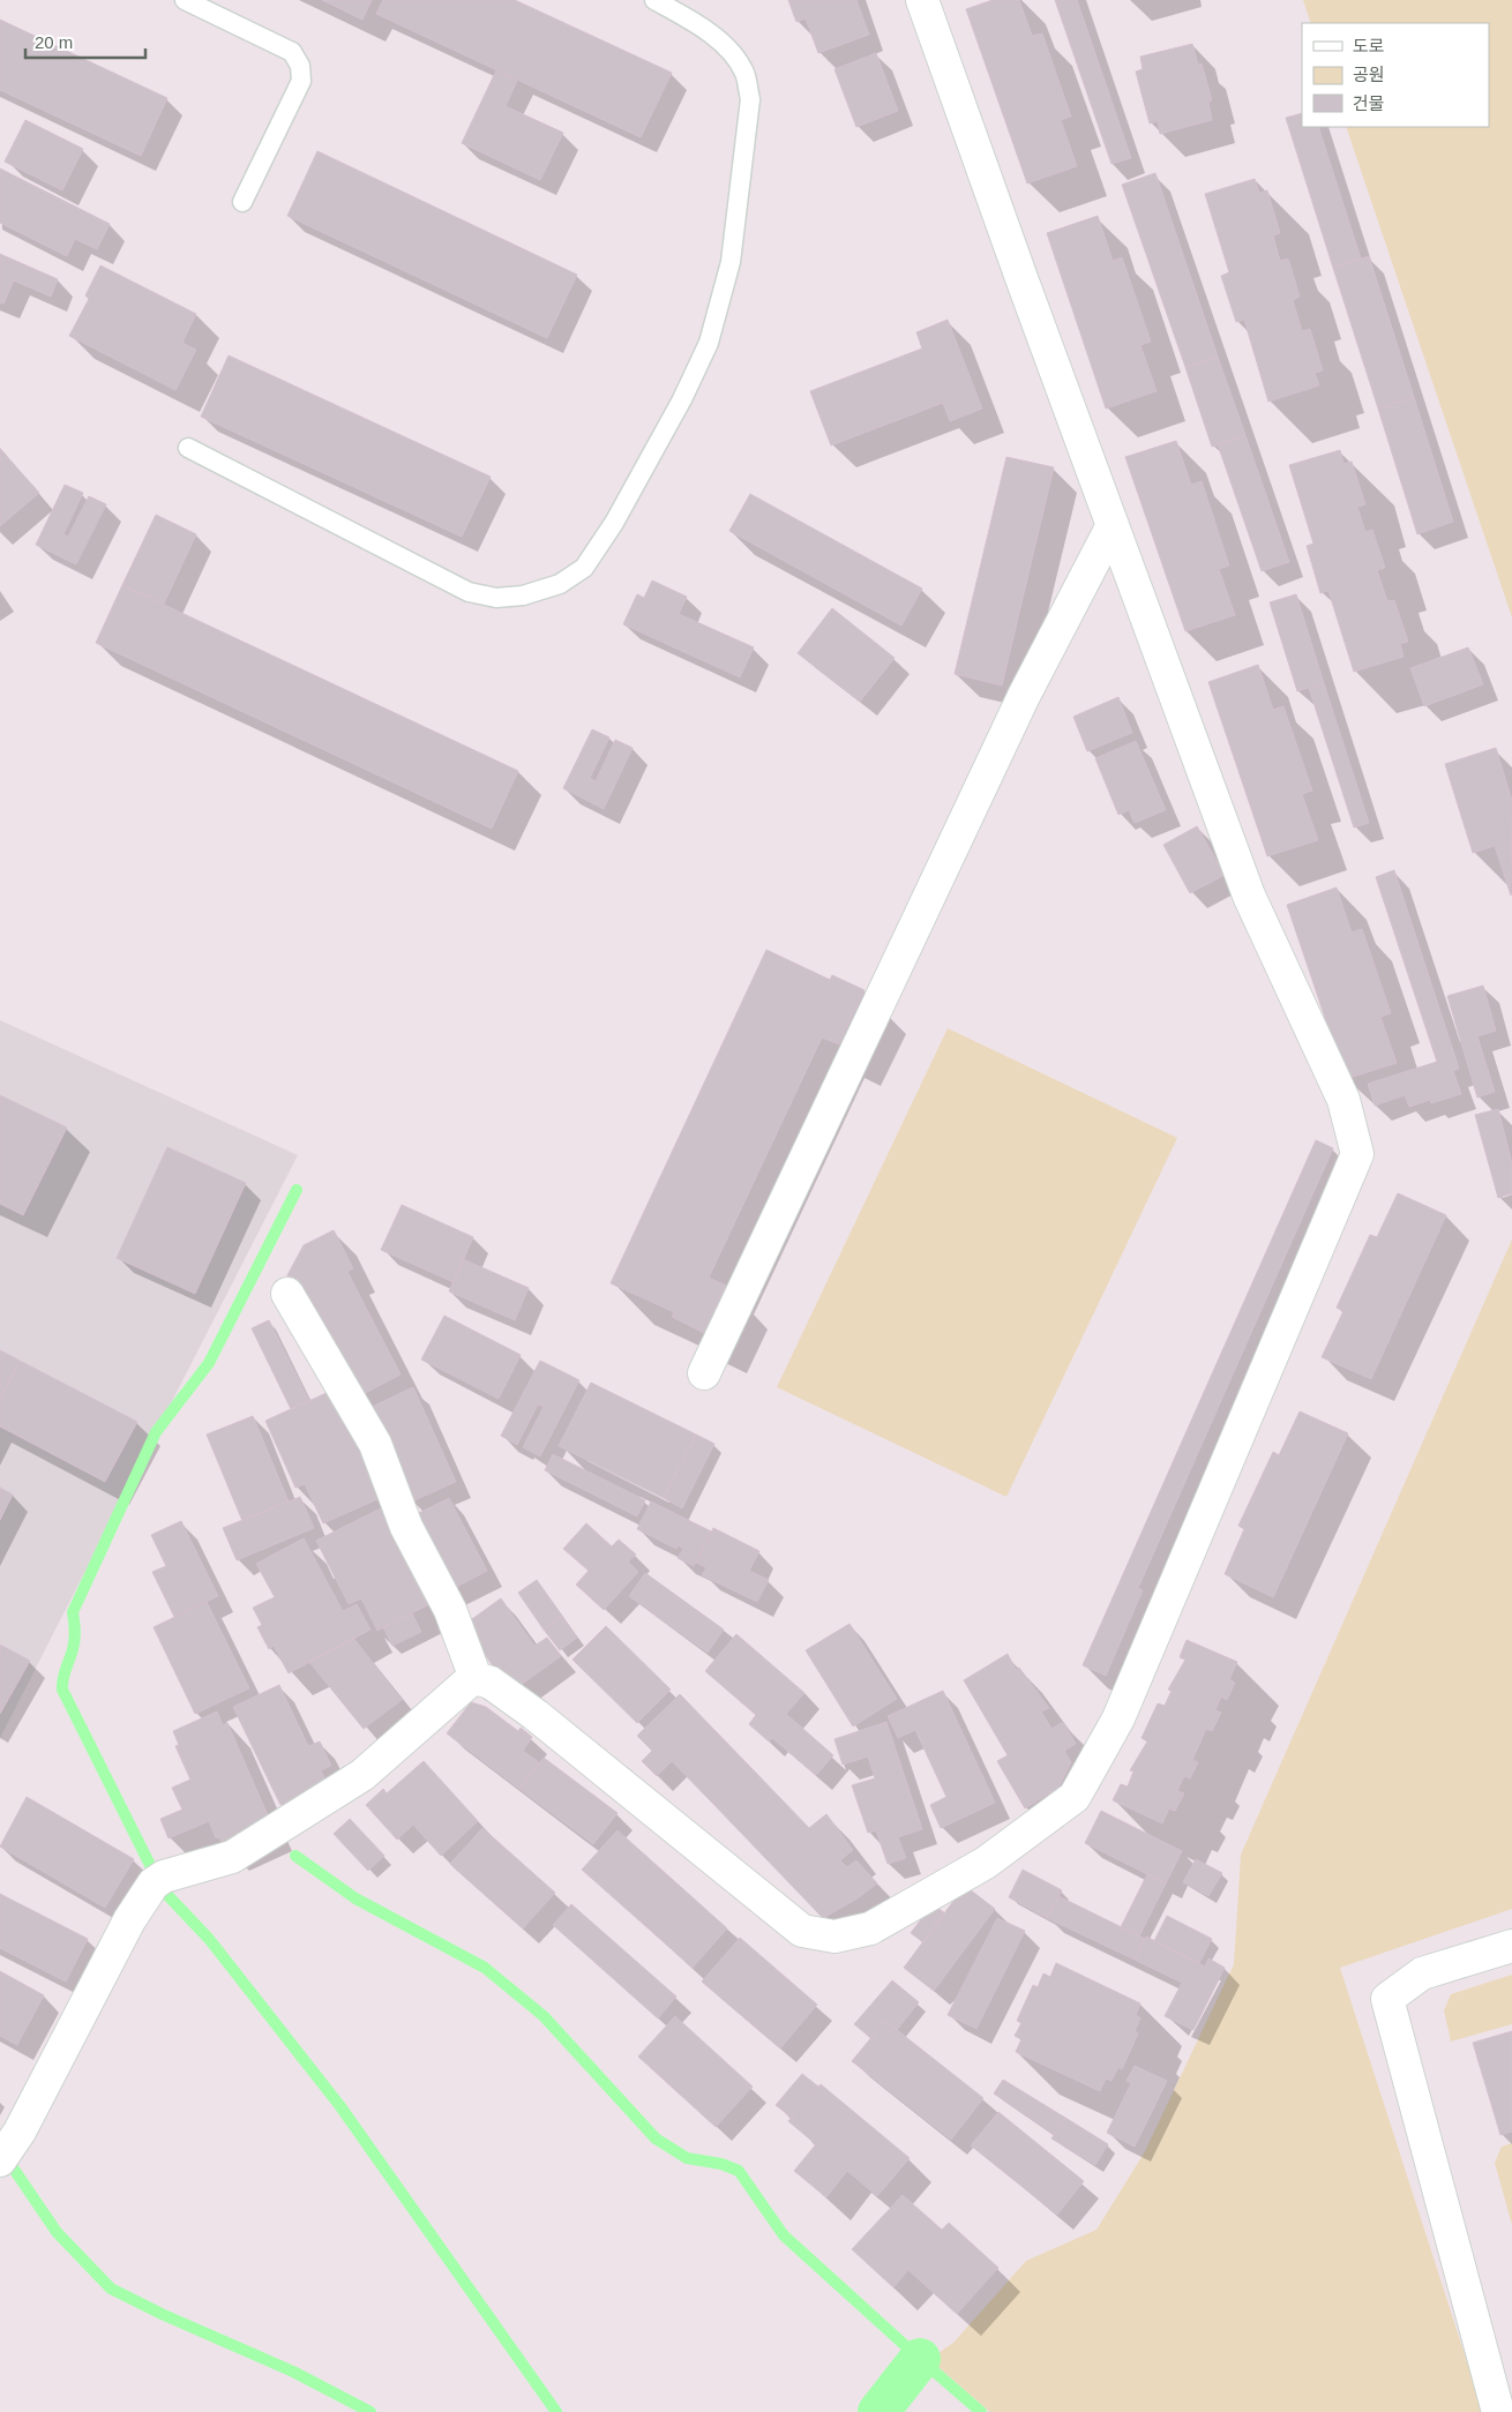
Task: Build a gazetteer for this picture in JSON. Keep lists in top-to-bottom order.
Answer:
{
  "legend": ["도로", "공원", "건물"],
  "scale_bar": "20 m"
}
